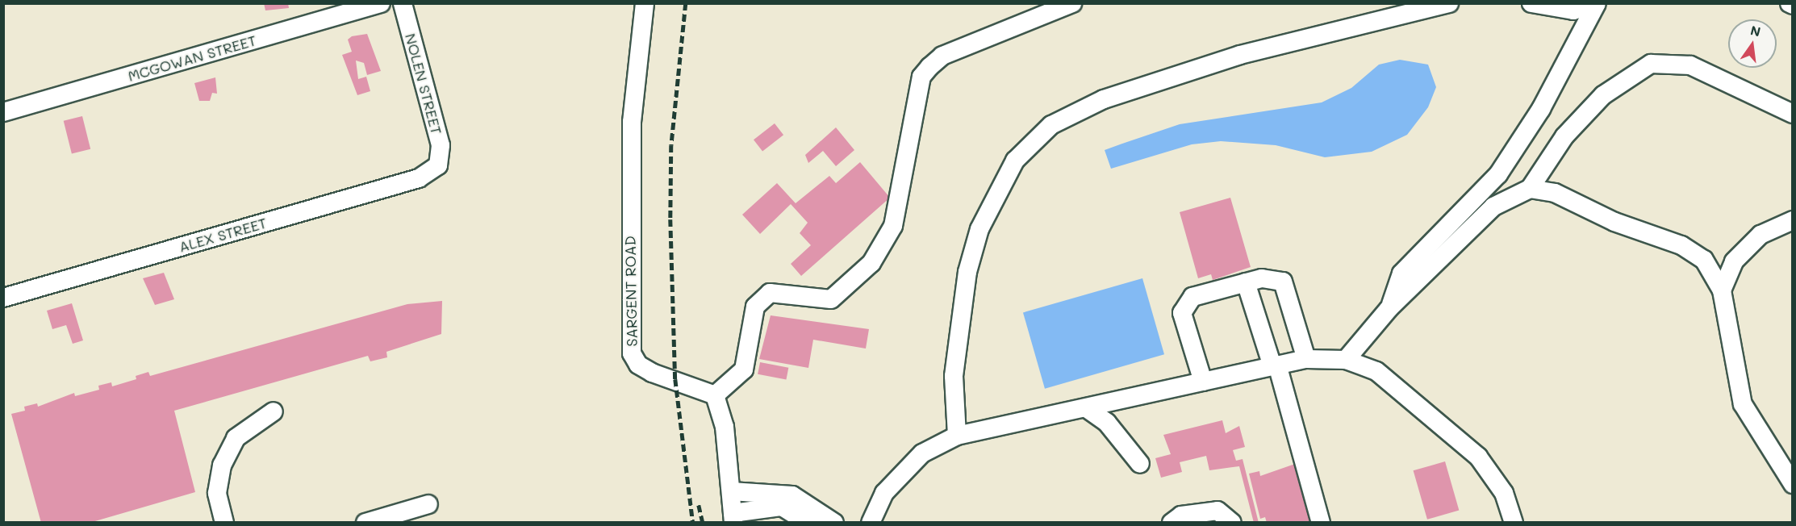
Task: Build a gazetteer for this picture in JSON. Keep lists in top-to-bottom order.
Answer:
{
  "streets": {
    "street": [
      "MCGOWAN STREET",
      "NOLEN STREET",
      "ALEX STREET",
      "SARGENT ROAD"
    ]
  },
  "crossings": [
    ["NOLEN STREET", "ALEX STREET"]
  ],
  "north": "top"
}
